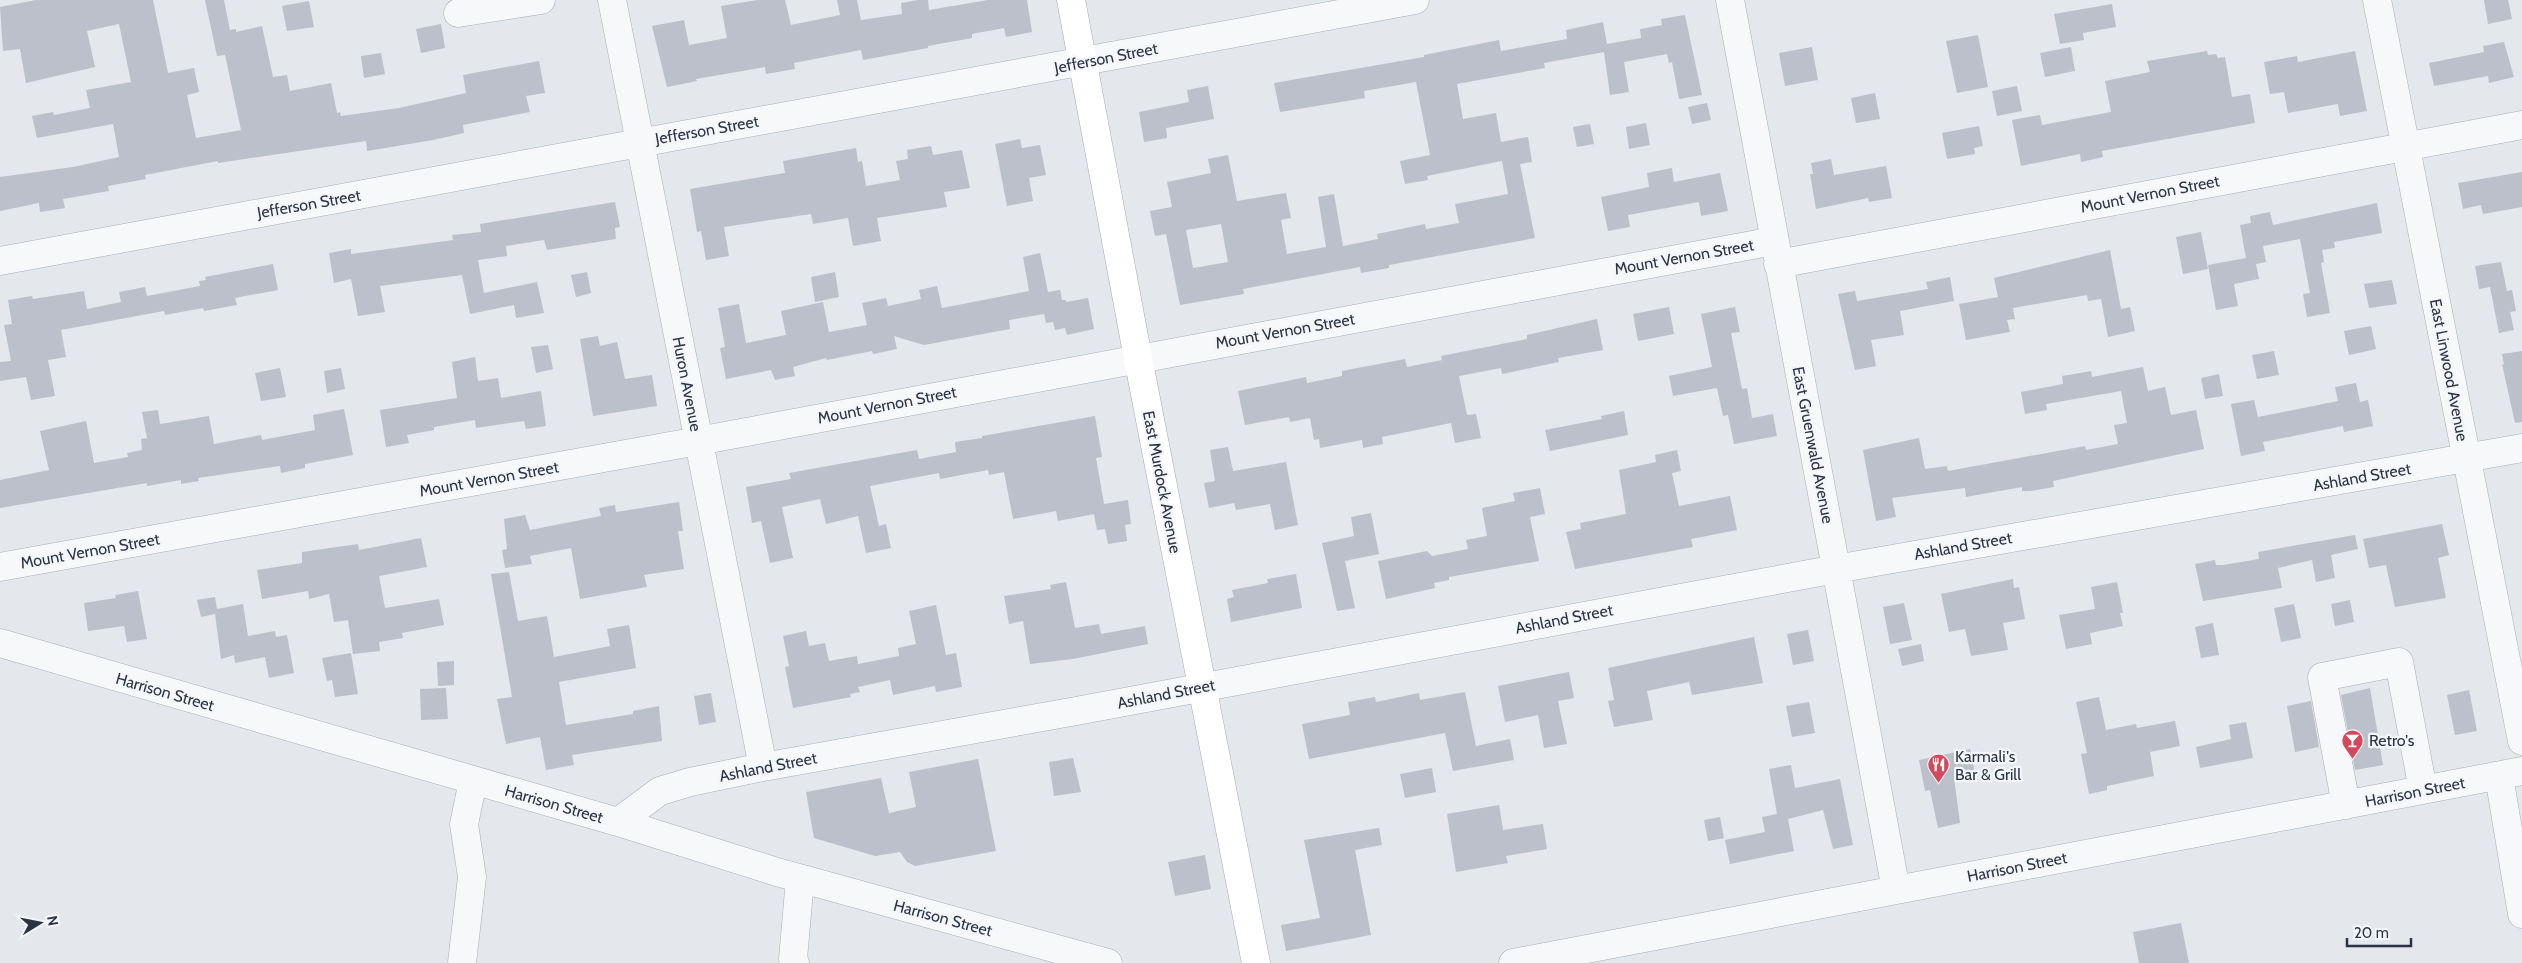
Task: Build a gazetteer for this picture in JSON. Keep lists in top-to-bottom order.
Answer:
{
  "streets": {
    "main road": ["East Murdock Avenue"],
    "street": [
      "Jefferson Street",
      "Mount Vernon Street",
      "East Linwood Avenue",
      "Huron Avenue",
      "East Gruenwald Avenue",
      "Ashland Street",
      "Harrison Street"
    ]
  },
  "crossings": [
    ["Jefferson Street", "Huron Avenue"],
    ["Jefferson Street", "East Murdock Avenue"],
    ["Mount Vernon Street", "East Linwood Avenue"],
    ["Mount Vernon Street", "Huron Avenue"],
    ["Mount Vernon Street", "East Gruenwald Avenue"],
    ["Mount Vernon Street", "East Murdock Avenue"],
    ["East Linwood Avenue", "Ashland Street"],
    ["Huron Avenue", "Ashland Street"],
    ["East Gruenwald Avenue", "Ashland Street"],
    ["East Gruenwald Avenue", "Harrison Street"],
    ["Ashland Street", "East Murdock Avenue"],
    ["Ashland Street", "Harrison Street"]
  ],
  "places": {
    "bar": ["Retro's"],
    "restaurant": ["Karmali's Bar & Grill"]
  },
  "scale_bar": "20 m",
  "north": "right"
}
